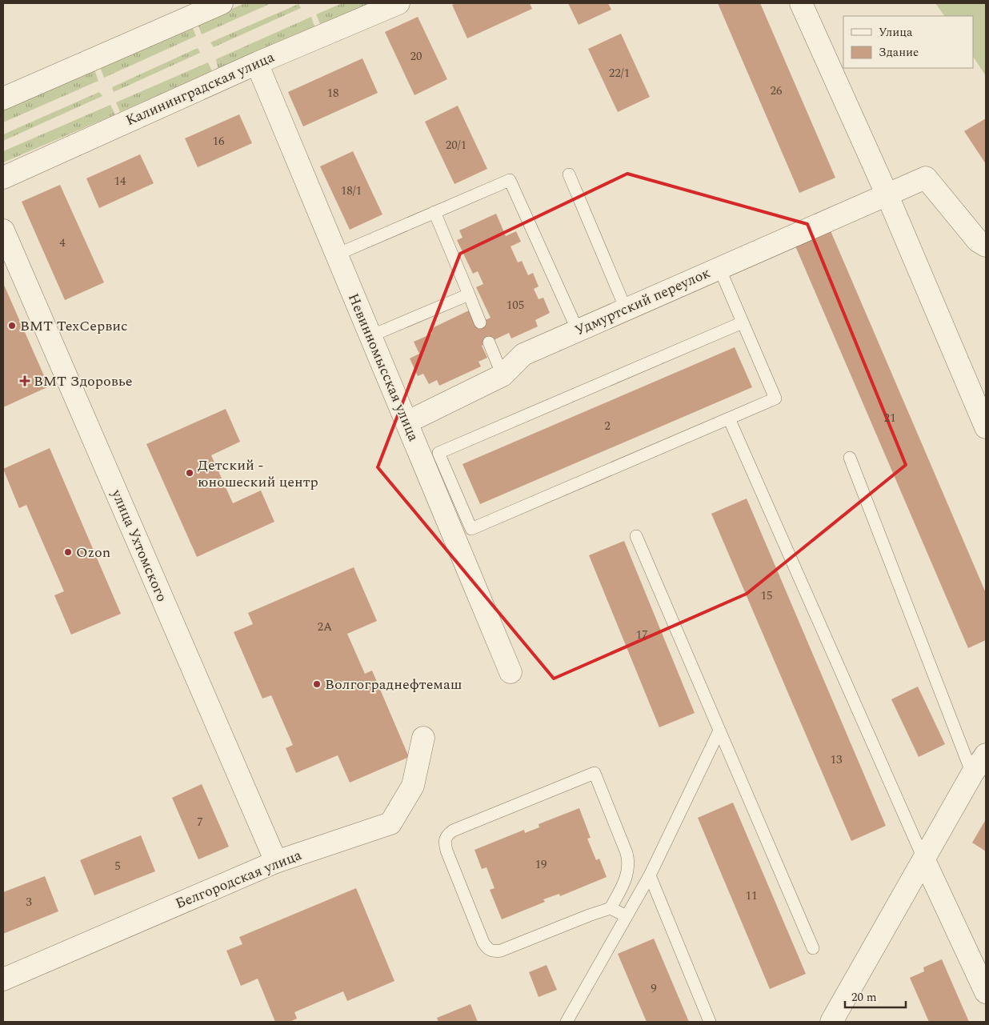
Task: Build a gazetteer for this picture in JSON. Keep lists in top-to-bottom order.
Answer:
{
  "streets": {
    "street": [
      "Калининградская улица",
      "Удмуртский переулок",
      "Невинномысская улица",
      "улица Ухтомского",
      "Белгородская улица"
    ]
  },
  "crossings": [
    ["Калининградская улица", "Невинномысская улица"],
    ["Удмуртский переулок", "Невинномысская улица"],
    ["улица Ухтомского", "Белгородская улица"]
  ],
  "places": {
    "other": [
      "ВМТ ТехСервис",
      "Детский - юношеский центр",
      "Ozon",
      "Волгограднефтемаш"
    ],
    "health": ["ВМТ Здоровье"]
  },
  "house_numbers": [
    "20",
    "22/1",
    "26",
    "18",
    "16",
    "20/1",
    "14",
    "18/1",
    "4",
    "105",
    "21",
    "2",
    "15",
    "2А",
    "17",
    "13",
    "7",
    "19",
    "5",
    "11",
    "3",
    "9"
  ],
  "legend": ["Улица", "Здание"],
  "scale_bar": "20 m"
}
